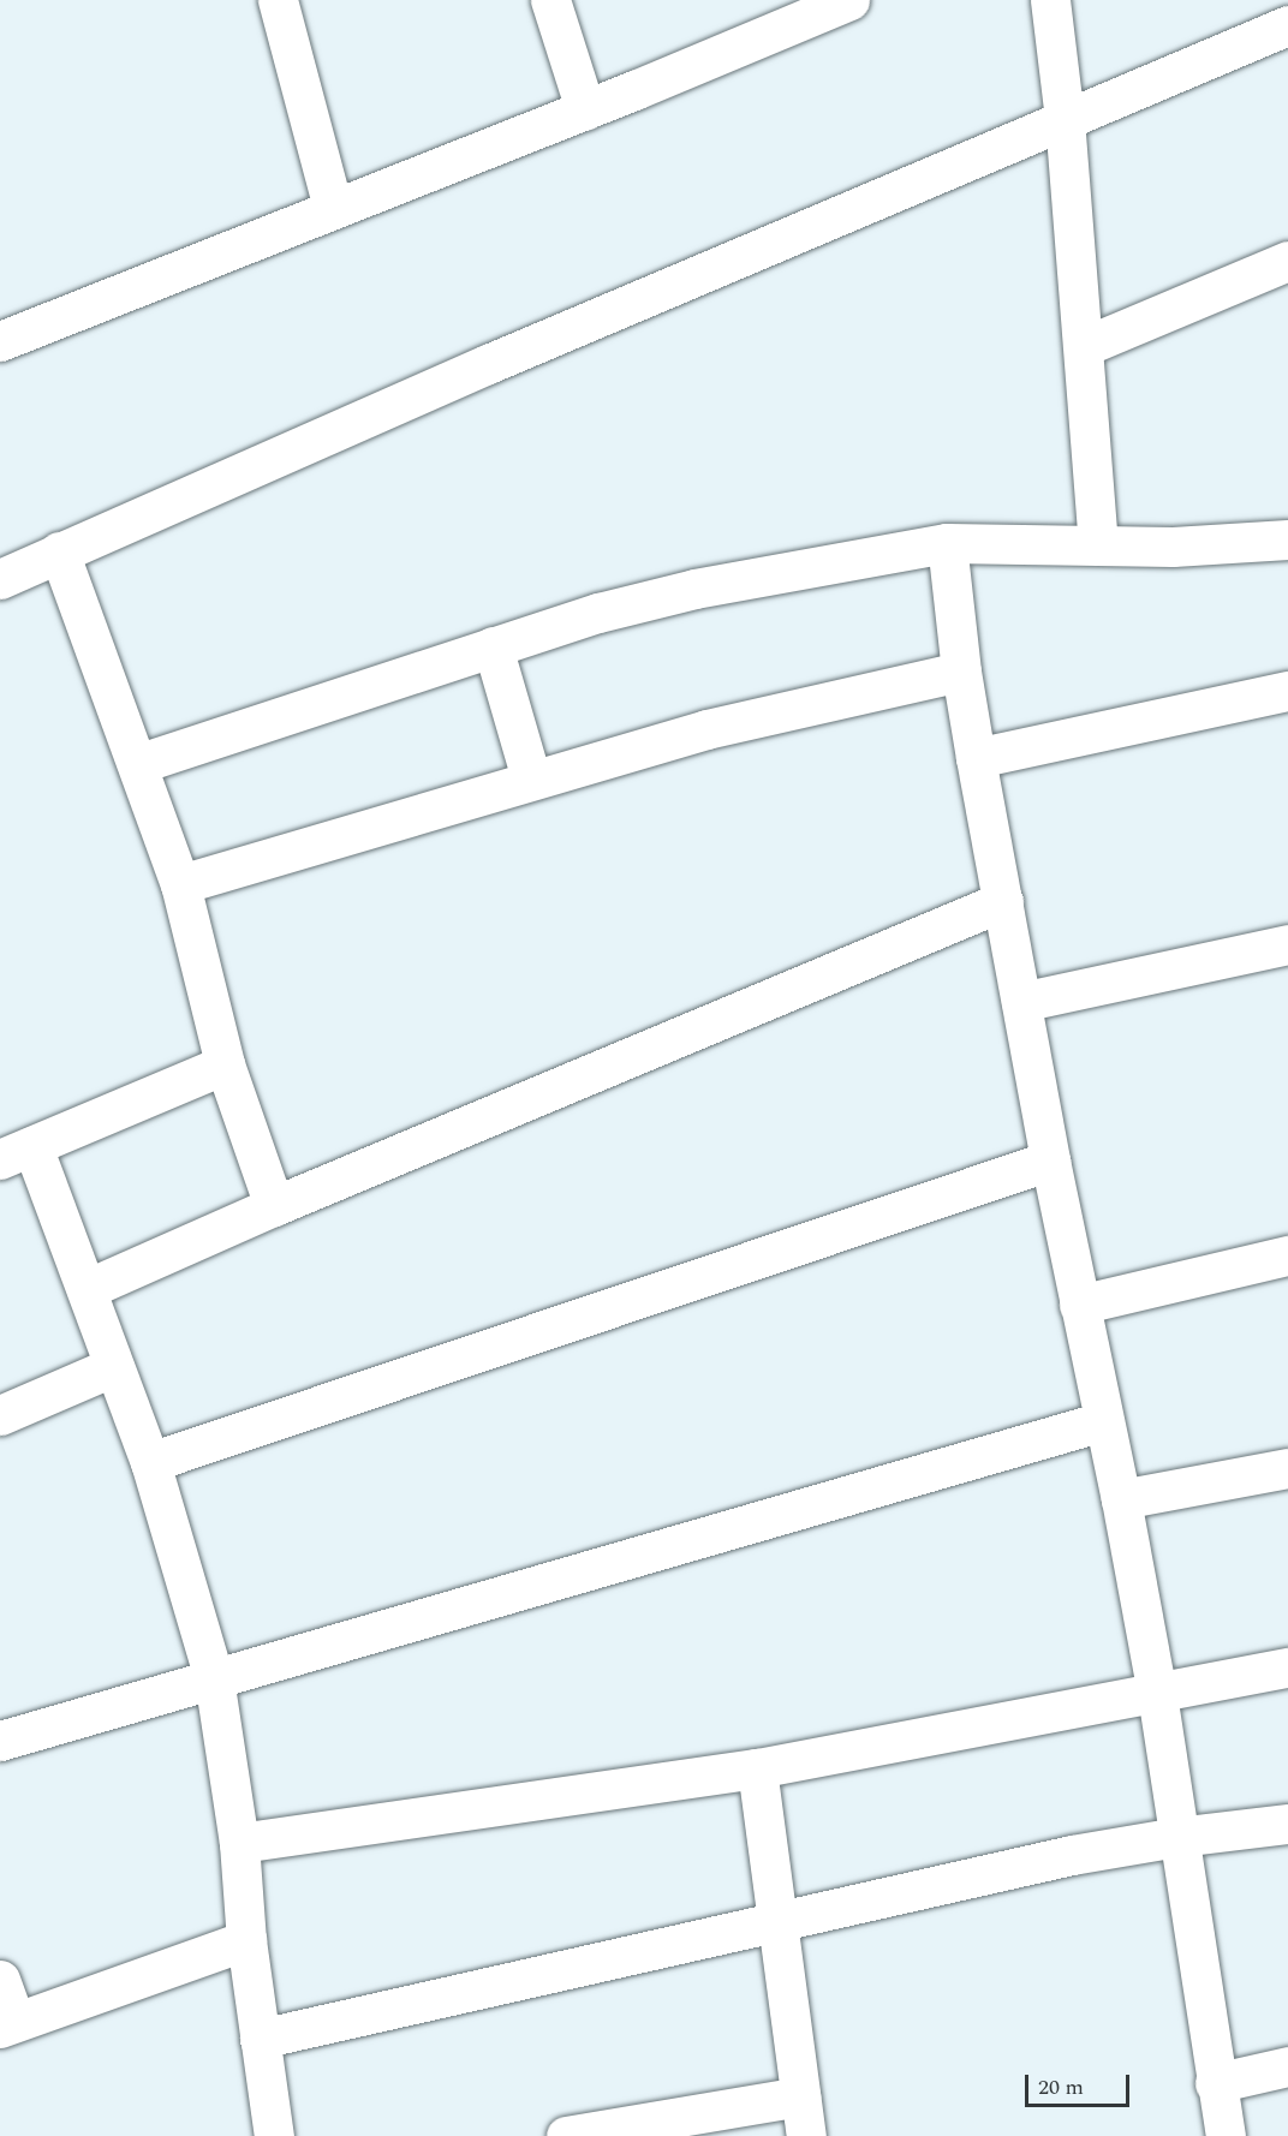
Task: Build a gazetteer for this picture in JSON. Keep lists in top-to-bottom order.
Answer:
{
  "scale_bar": "20 m"
}
